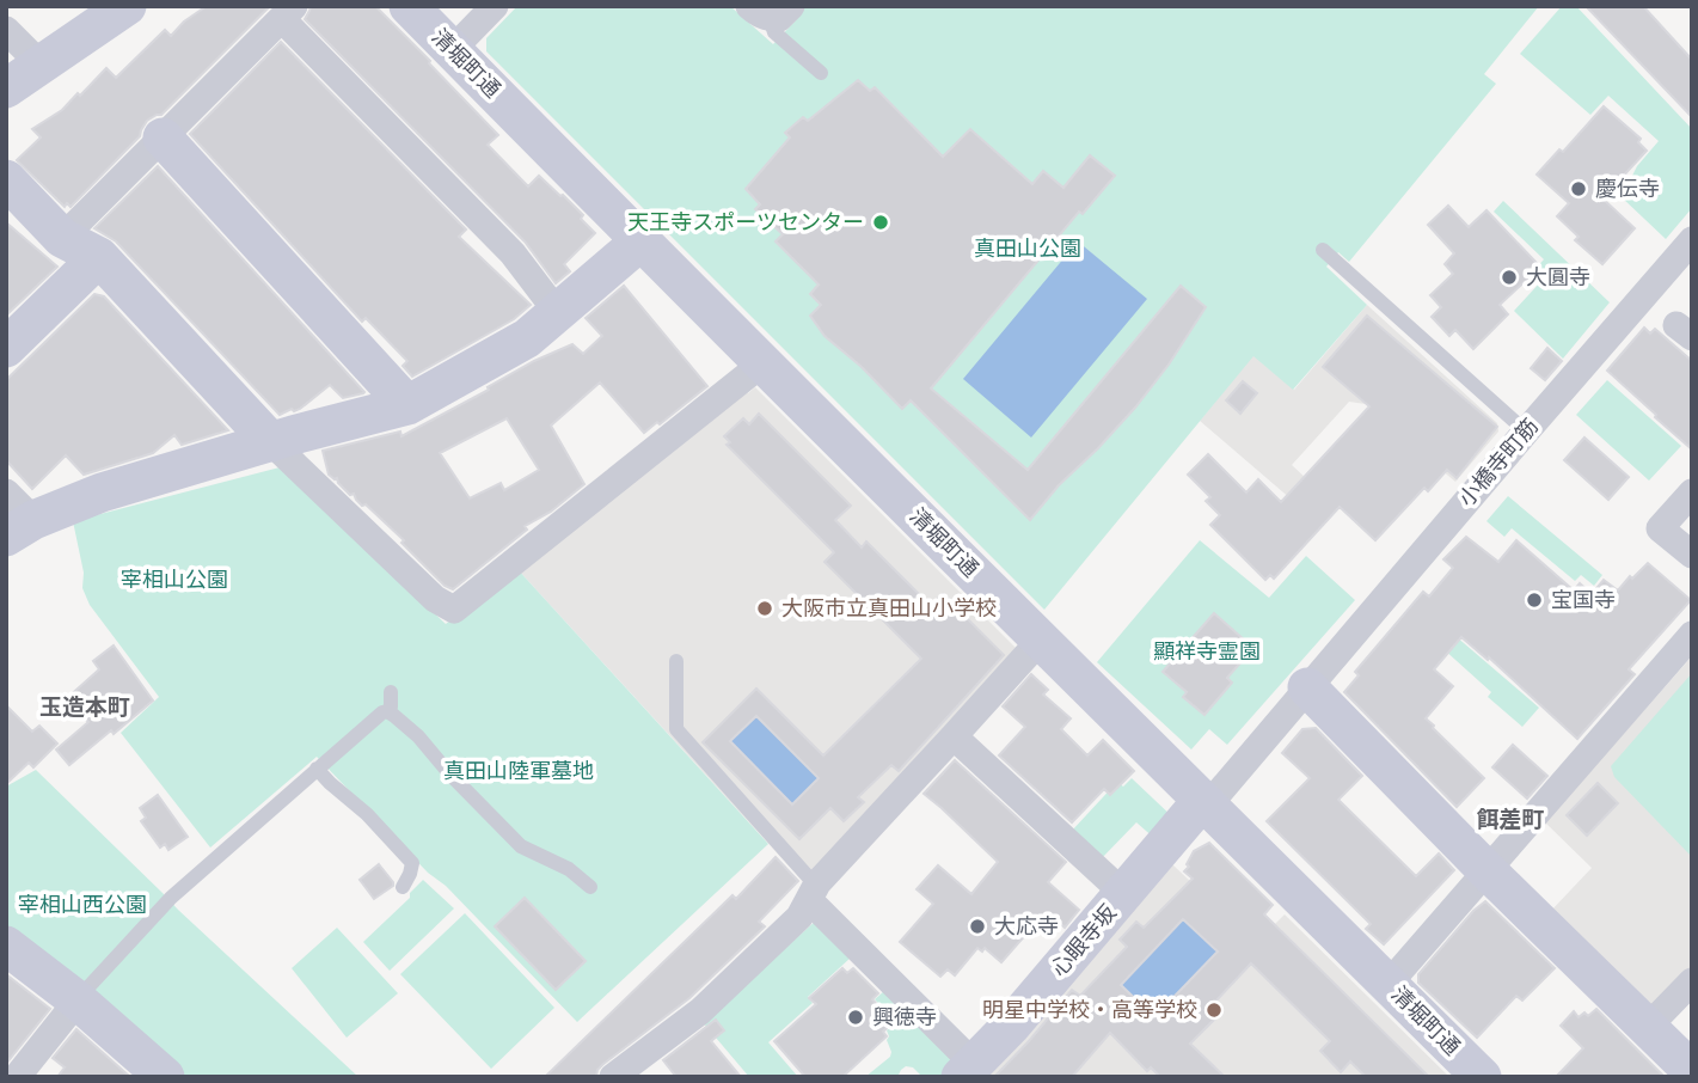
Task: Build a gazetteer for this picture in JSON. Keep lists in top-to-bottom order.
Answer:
{
  "streets": {
    "street": ["清堀町通", "小橋寺町筋", "心眼寺坂"]
  },
  "crossings": [
    ["清堀町通", "小橋寺町筋"],
    ["清堀町通", "心眼寺坂"],
    ["小橋寺町筋", "心眼寺坂"]
  ],
  "districts": ["玉造本町", "餌差町"],
  "parks": [
    "真田山公園",
    "宰相山公園",
    "顯祥寺霊園",
    "真田山陸軍墓地",
    "宰相山西公園"
  ],
  "places": [
    "慶伝寺",
    "天王寺スポーツセンター",
    "大圓寺",
    "宝国寺",
    "大阪市立真田山小学校",
    "大応寺",
    "明星中学校・高等学校",
    "興徳寺"
  ]
}
